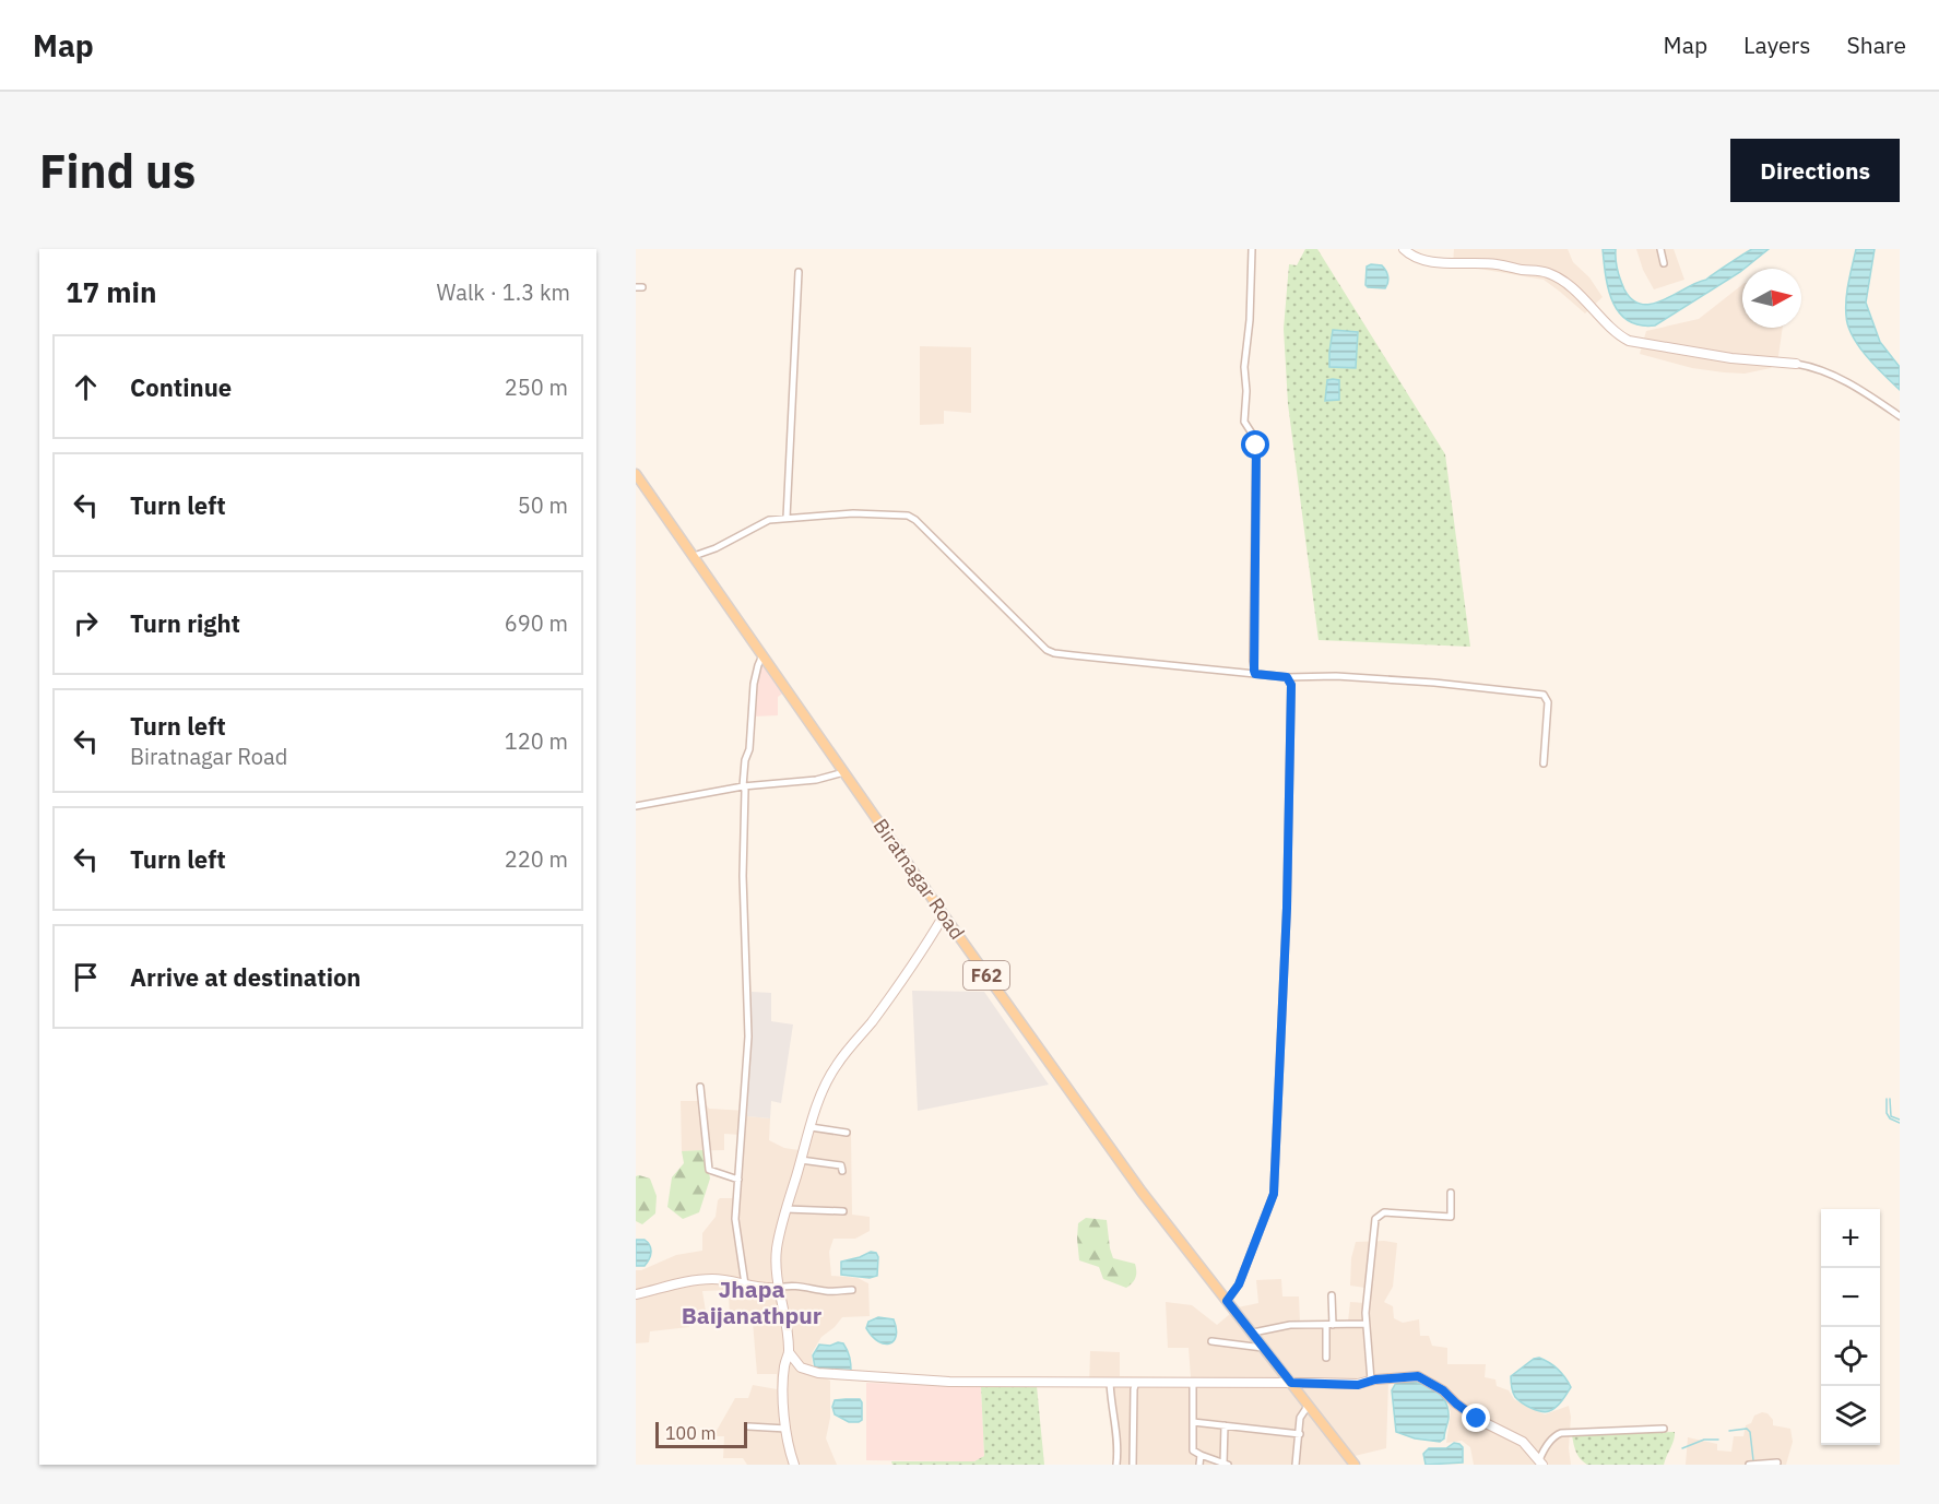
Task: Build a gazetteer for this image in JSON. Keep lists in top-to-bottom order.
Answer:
{
  "streets": {
    "main road": ["Biratnagar Road", "F62"]
  },
  "districts": ["Jhapa Baijanathpur"],
  "scale_bar": "100 m",
  "north": "right",
  "page": {
    "header": "Map",
    "nav": ["Map", "Layers", "Share"],
    "buttons": "Directions",
    "title": "Find us",
    "heading": ["17 min", "Walk · 1.3 km"],
    "list": [
      ["Continue", "250 m"],
      ["Turn left", "50 m"],
      ["Turn right", "690 m"],
      ["Turn left", "Biratnagar Road", "120 m"],
      ["Turn left", "220 m"],
      "Arrive at destination"
    ],
    "map_buttons": ["+", "−"],
    "scale": "100 m"
  }
}
